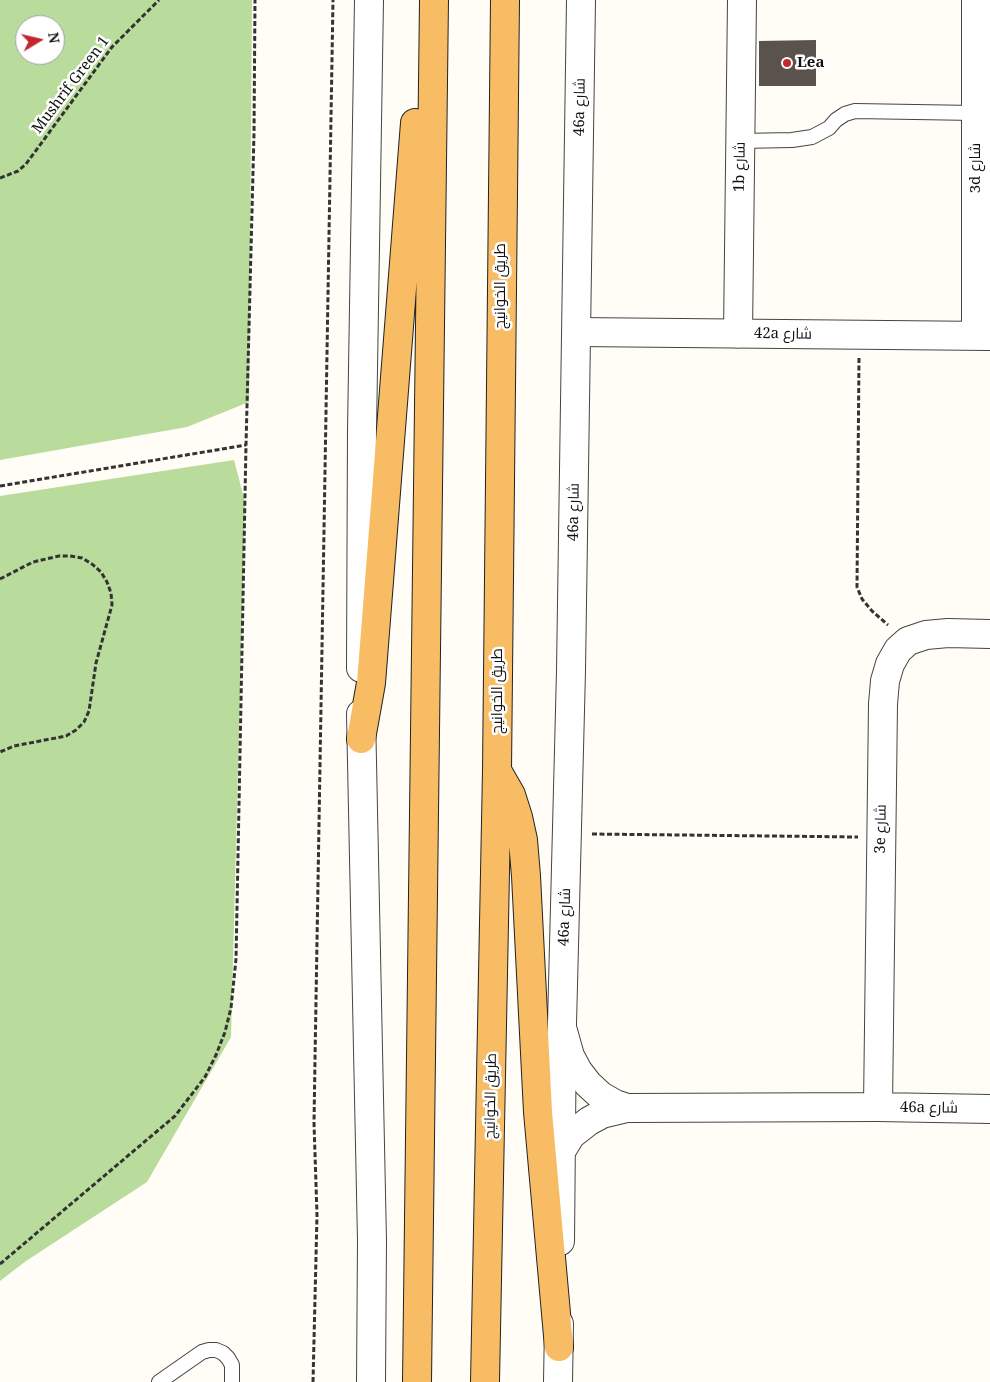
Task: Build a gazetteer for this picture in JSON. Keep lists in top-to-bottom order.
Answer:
{
  "streets": {
    "highway": ["طريق الخوانيج"],
    "street": [
      "46a شارع",
      "1b شارع",
      "3d شارع",
      "42a شارع",
      "3e شارع"
    ],
    "path": ["Mushrif Green 1"]
  },
  "crossings": [
    ["46a شارع", "42a شارع"],
    ["46a شارع", "3e شارع"],
    ["1b شارع", "42a شارع"],
    ["3d شارع", "42a شارع"]
  ],
  "places": ["Lea"],
  "north": "right"
}
